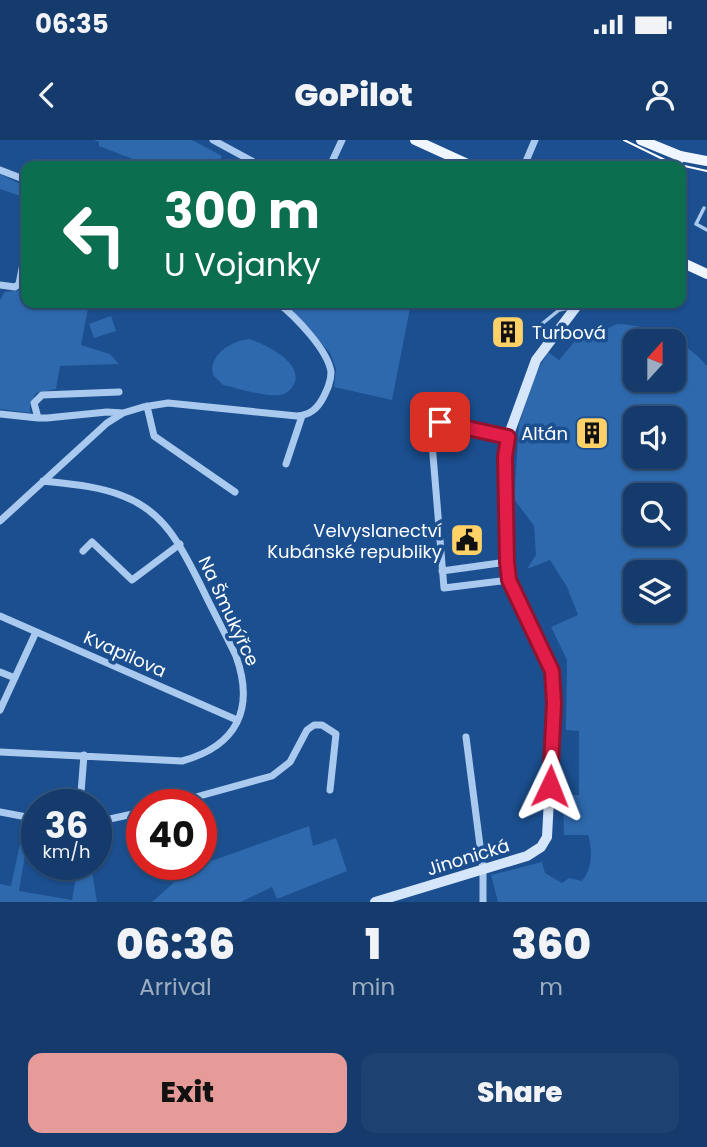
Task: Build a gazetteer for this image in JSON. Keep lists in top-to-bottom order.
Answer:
{
  "streets": {
    "street": ["Na Šmukýřce", "Kvapilova", "Jinonická"]
  },
  "crossings": [
    ["Na Šmukýřce", "Kvapilova"]
  ],
  "places": {
    "building": ["Turbová", "Altán"],
    "public building": ["Velvyslanectví Kubánské republiky"]
  },
  "north": "top",
  "page": {
    "status": "06:35",
    "header": "GoPilot",
    "turn": ["300 m", "U Vojanky"],
    "speed": "36 km/h",
    "limit": "40",
    "eta": [
      "06:36",
      "Arrival",
      "1",
      "min",
      "360",
      "m"
    ],
    "buttons": ["Exit", "Share"]
  }
}
